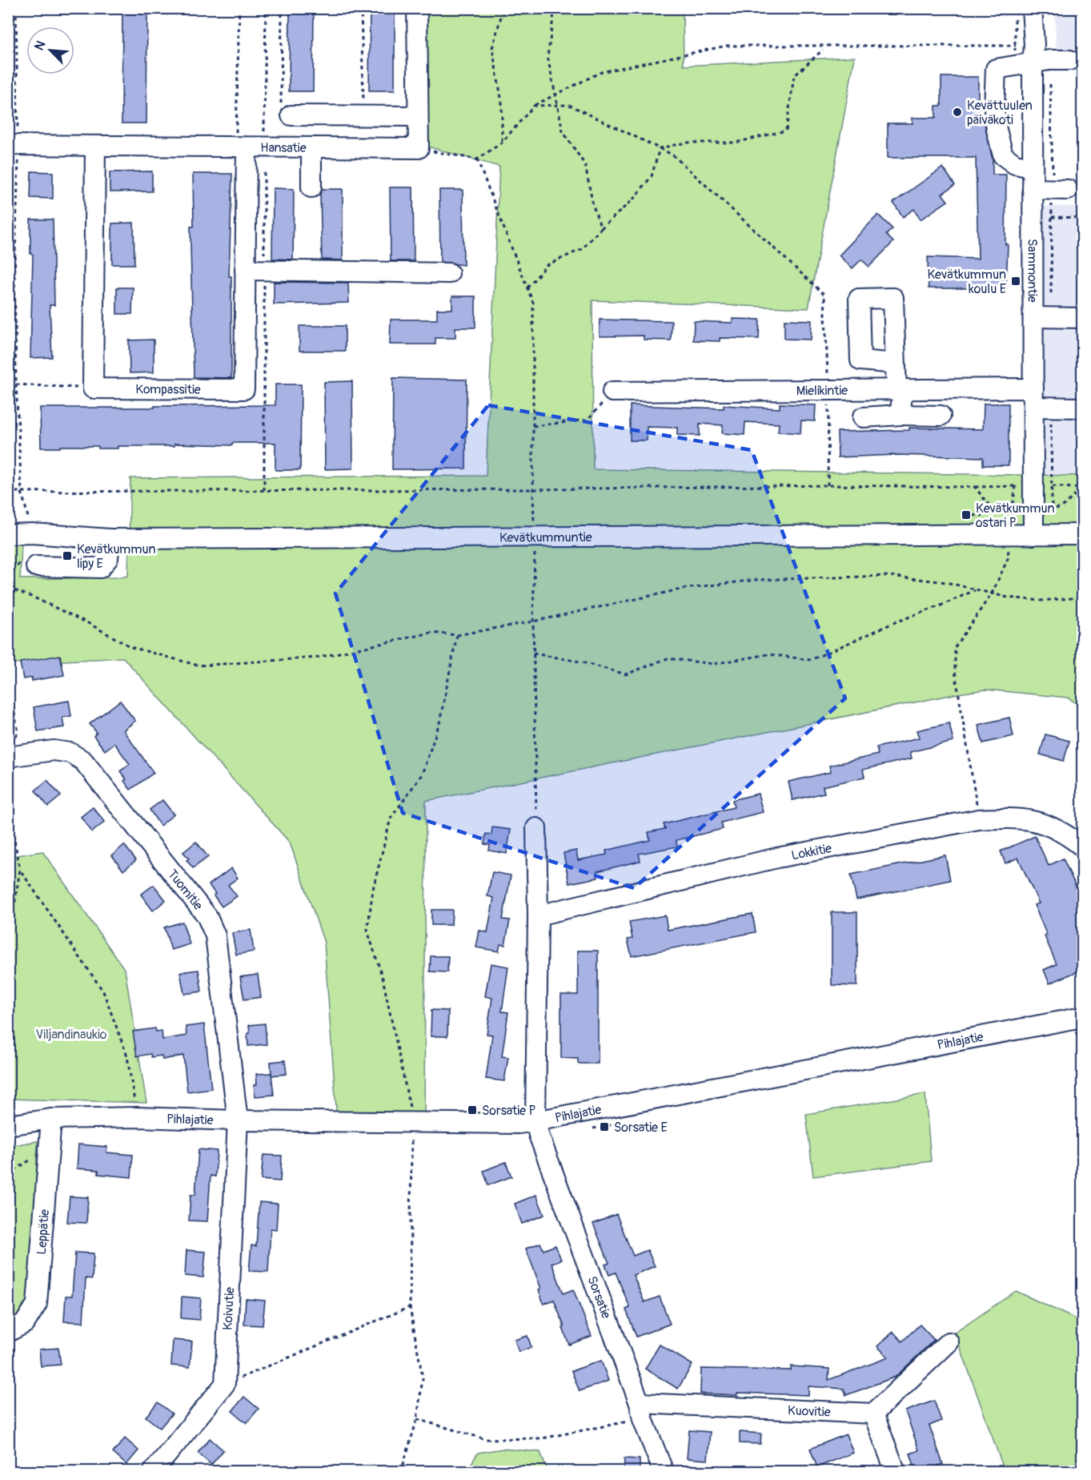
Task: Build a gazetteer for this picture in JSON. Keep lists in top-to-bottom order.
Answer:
{
  "streets": {
    "street": [
      "Hansatie",
      "Sammontie",
      "Kompassitie",
      "Mielikintie",
      "Kevätkummuntie",
      "Lokkitie",
      "Tuomitie",
      "Pihlajatie",
      "Leppätie",
      "Sorsatie",
      "Koivutie",
      "Kuovitie"
    ]
  },
  "crossings": [
    ["Hansatie", "Kompassitie"],
    ["Sammontie", "Mielikintie"],
    ["Sammontie", "Kevätkummuntie"],
    ["Tuomitie", "Pihlajatie"],
    ["Tuomitie", "Koivutie"],
    ["Pihlajatie", "Leppätie"],
    ["Pihlajatie", "Sorsatie"],
    ["Pihlajatie", "Koivutie"],
    ["Sorsatie", "Kuovitie"]
  ],
  "parks": ["Viljandinaukio"],
  "places": {
    "other": ["Kevättuulen päiväkoti"],
    "transit": [
      "Kevätkummun koulu E",
      "Kevätkummun ostari P",
      "Kevätkummun lipy E",
      "Sorsatie P",
      "Sorsatie E"
    ]
  },
  "north": "top left"
}
